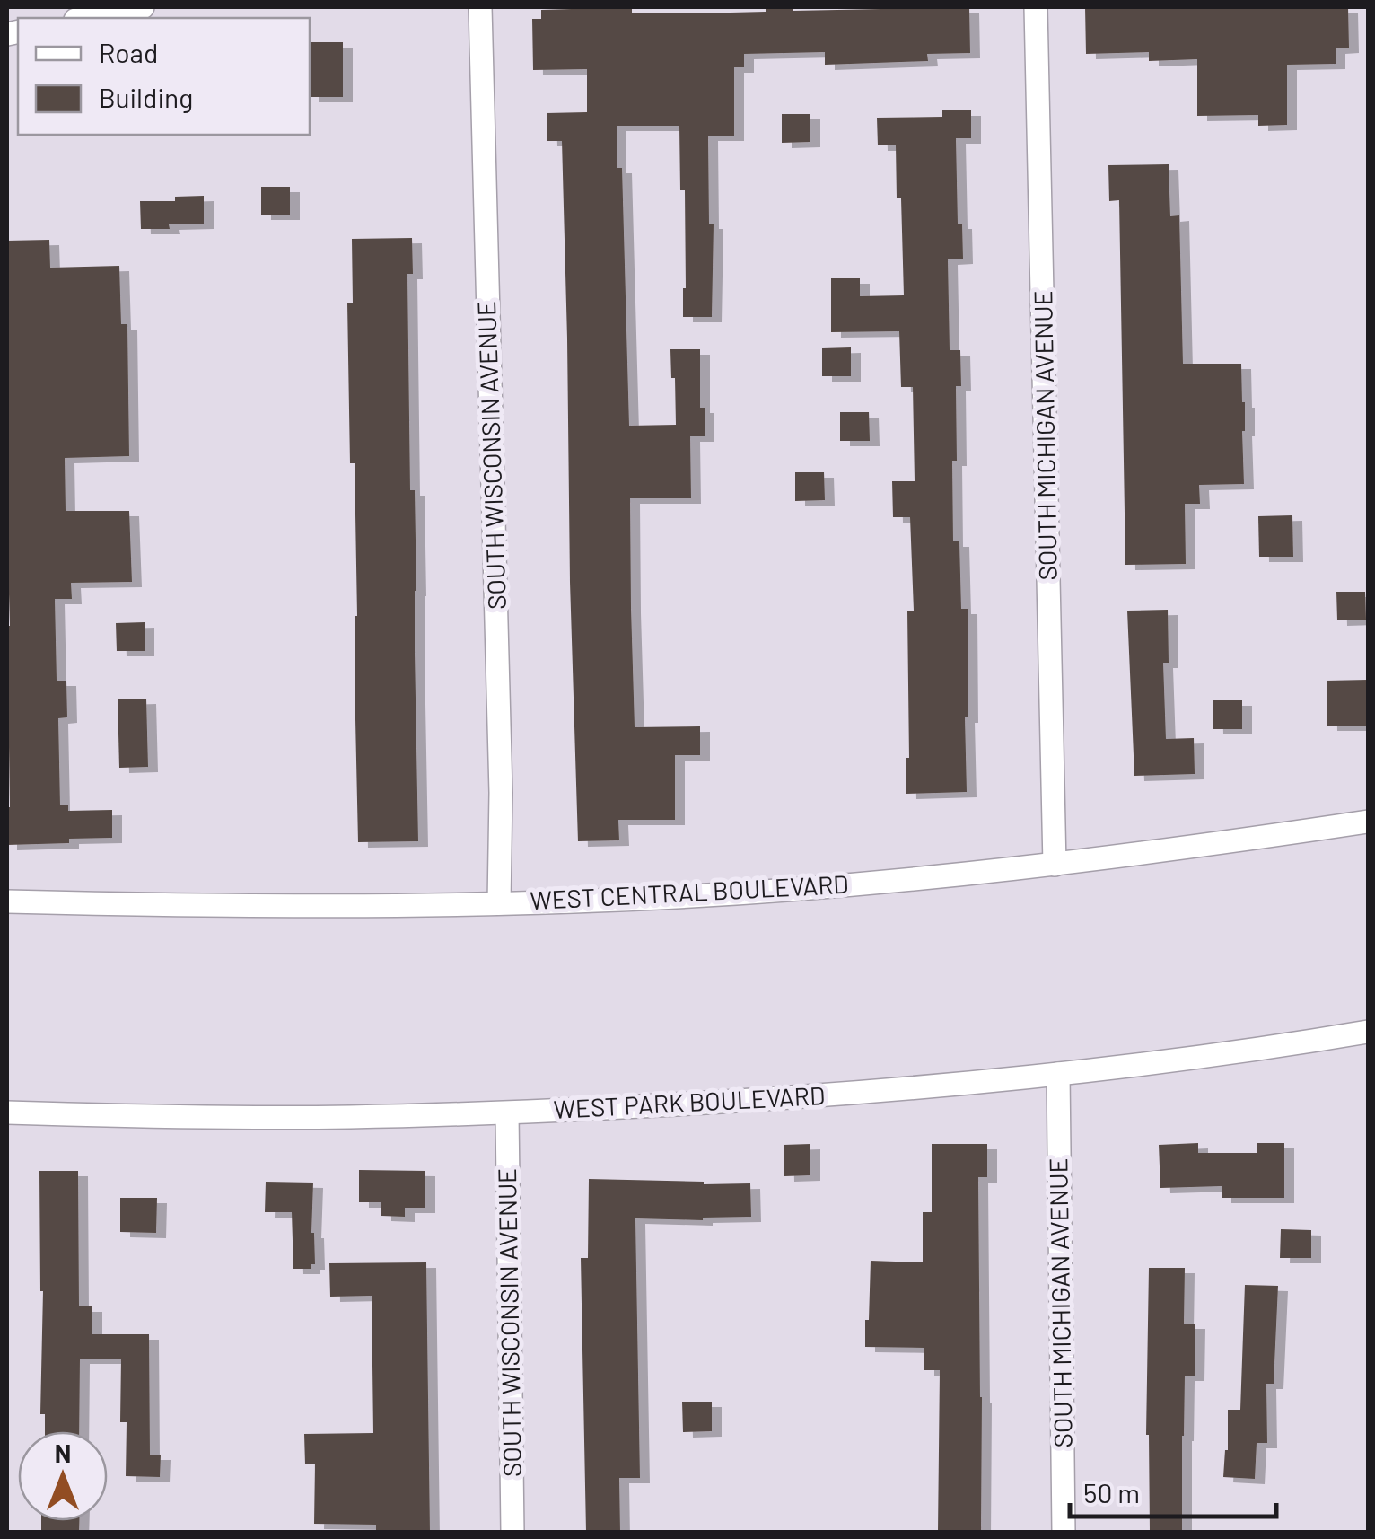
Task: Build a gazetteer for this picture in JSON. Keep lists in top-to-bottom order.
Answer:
{
  "streets": {
    "street": [
      "SOUTH MICHIGAN AVENUE",
      "SOUTH WISCONSIN AVENUE",
      "WEST CENTRAL BOULEVARD",
      "WEST PARK BOULEVARD"
    ]
  },
  "crossings": [
    ["SOUTH MICHIGAN AVENUE", "WEST CENTRAL BOULEVARD"],
    ["SOUTH MICHIGAN AVENUE", "WEST PARK BOULEVARD"],
    ["SOUTH WISCONSIN AVENUE", "WEST CENTRAL BOULEVARD"],
    ["SOUTH WISCONSIN AVENUE", "WEST PARK BOULEVARD"]
  ],
  "legend": ["Road", "Building"],
  "scale_bar": "50 m",
  "north": "top"
}
